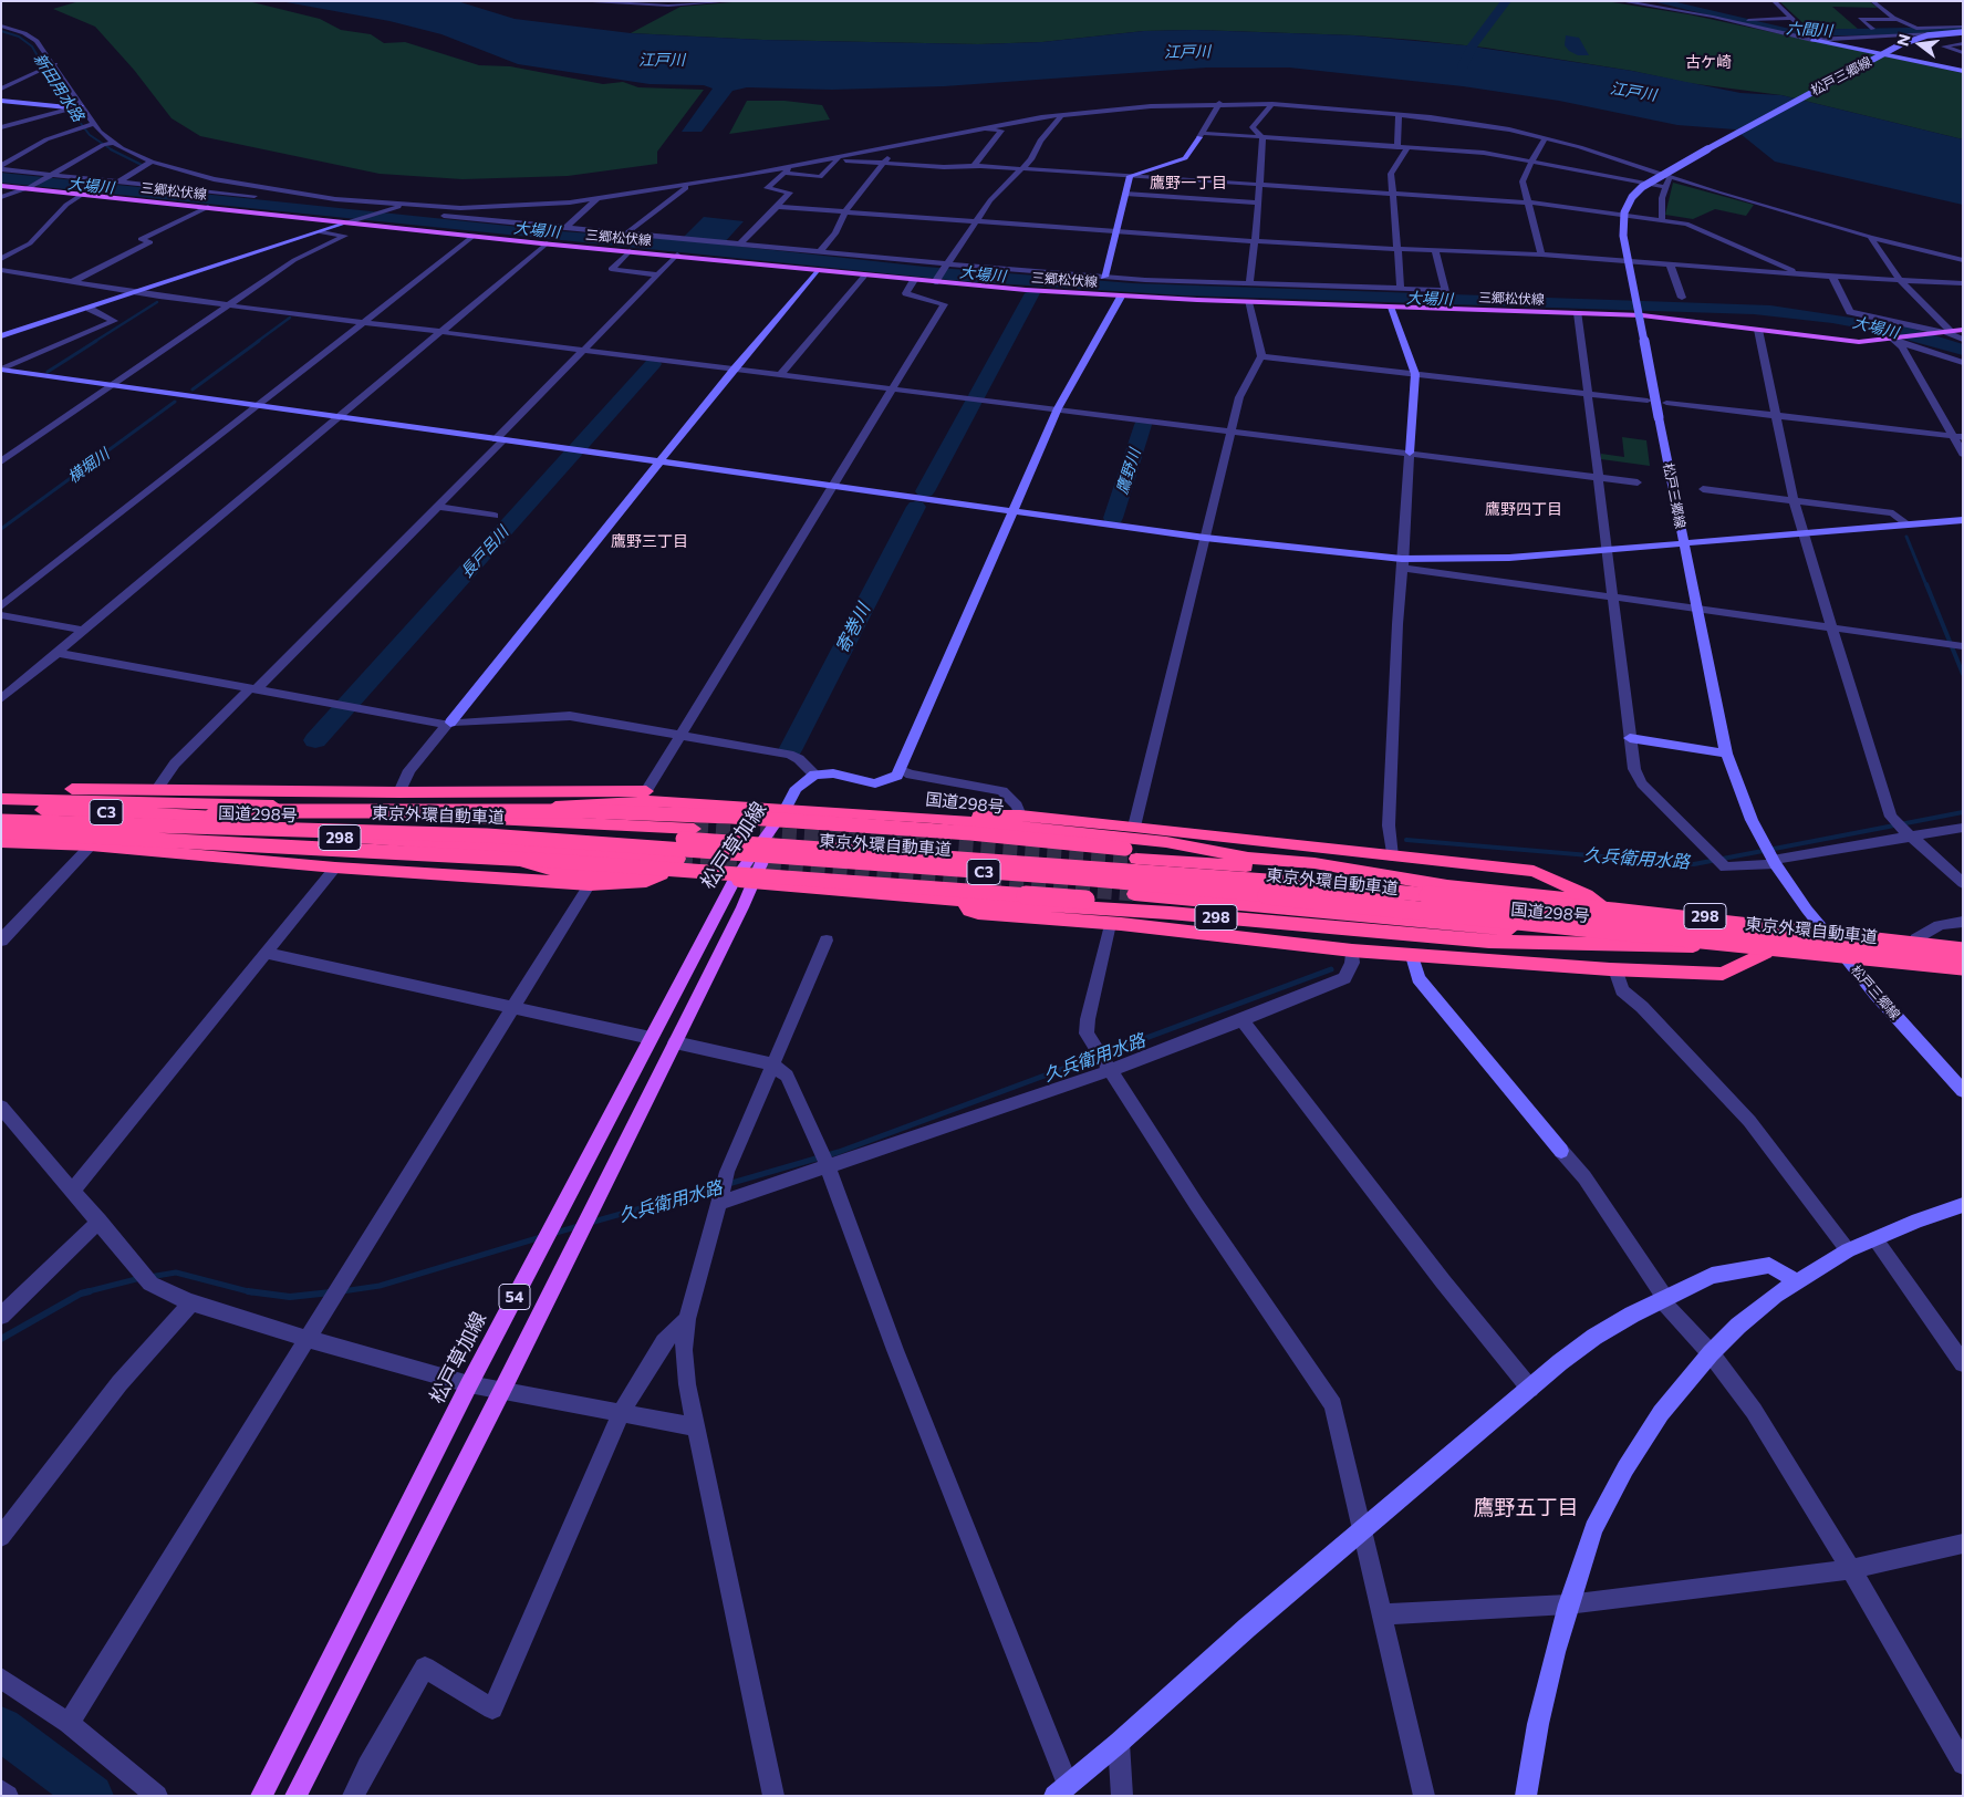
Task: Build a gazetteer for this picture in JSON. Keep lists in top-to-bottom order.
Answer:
{
  "streets": {
    "highway": [
      "国道298号",
      "C3",
      "東京外環自動車道",
      "298"
    ],
    "main road": ["三郷松伏線", "松戸草加線", "54"],
    "street": ["松戸三郷線"]
  },
  "crossings": [
    ["松戸三郷線", "国道298号"],
    ["国道298号", "298"],
    ["国道298号", "松戸草加線"],
    ["298", "松戸草加線"]
  ],
  "districts": [
    "古ケ崎",
    "鷹野一丁目",
    "鷹野四丁目",
    "鷹野三丁目",
    "鷹野五丁目"
  ],
  "water": [
    "六間川",
    "江戸川",
    "新田用水路",
    "大場川",
    "横堀川",
    "鷹野川",
    "長戸呂川",
    "寄巻川",
    "久兵衛用水路"
  ],
  "north": "left"
}
